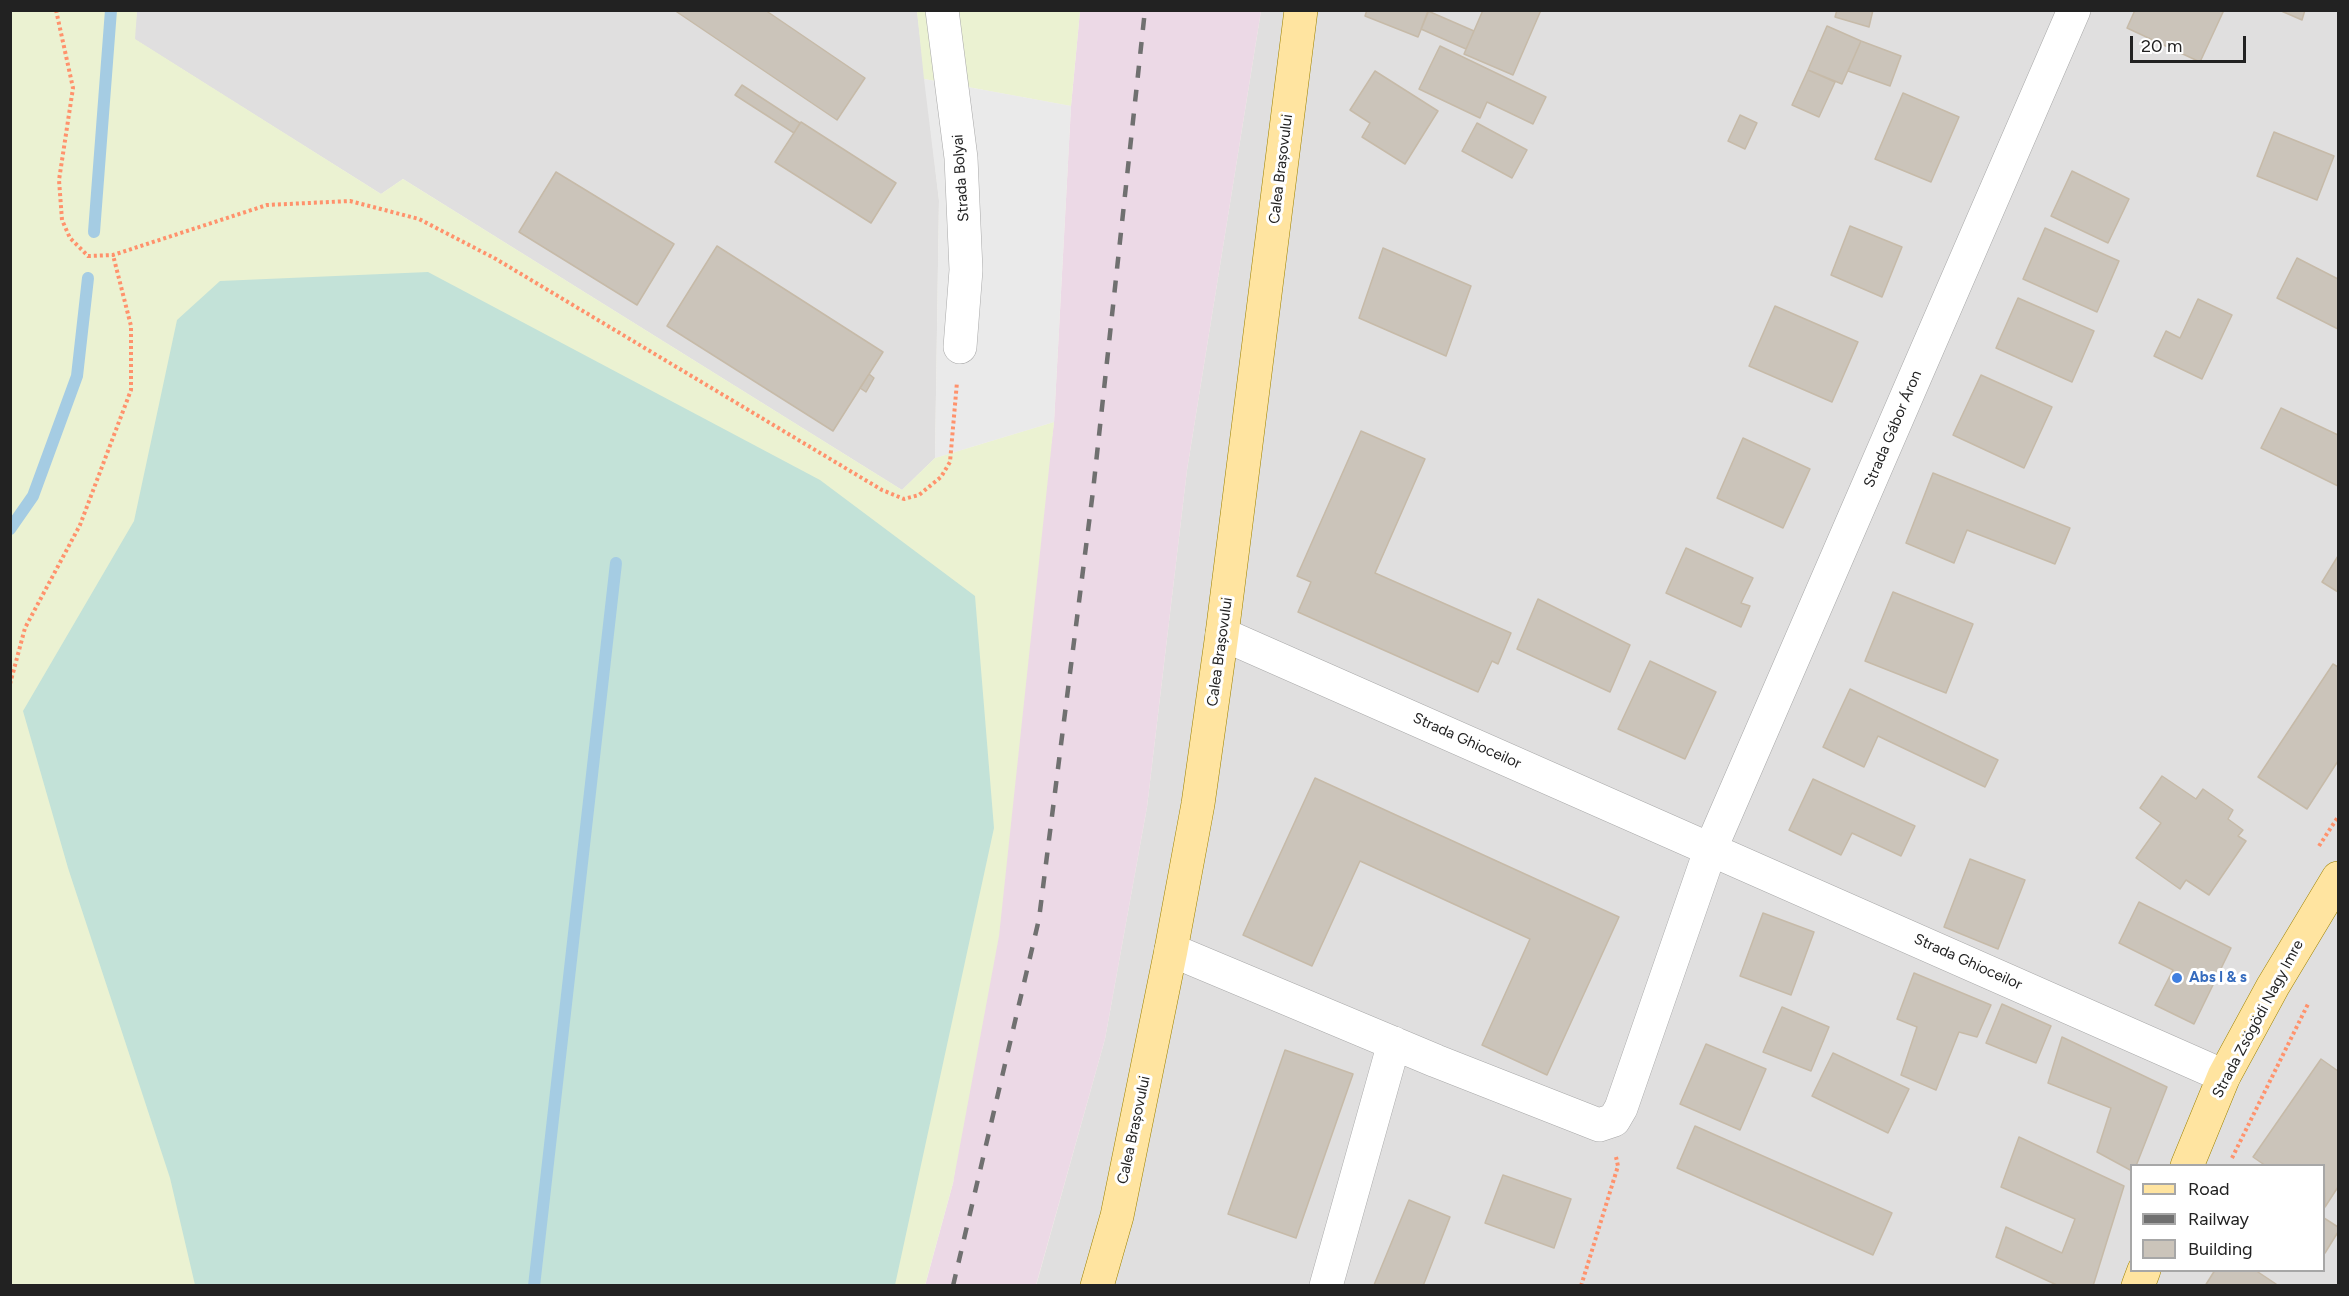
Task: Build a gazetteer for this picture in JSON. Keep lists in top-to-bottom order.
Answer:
{
  "streets": {
    "main road": ["Calea Brașovului", "Strada Zsögödi Nagy Imre"],
    "street": ["Strada Bolyai", "Strada Gábor Áron", "Strada Ghioceilor"]
  },
  "crossings": [
    ["Calea Brașovului", "Strada Ghioceilor"],
    ["Strada Gábor Áron", "Strada Ghioceilor"],
    ["Strada Ghioceilor", "Strada Zsögödi Nagy Imre"]
  ],
  "places": ["Abs l & s"],
  "legend": ["Road", "Railway", "Building"],
  "scale_bar": "20 m"
}
